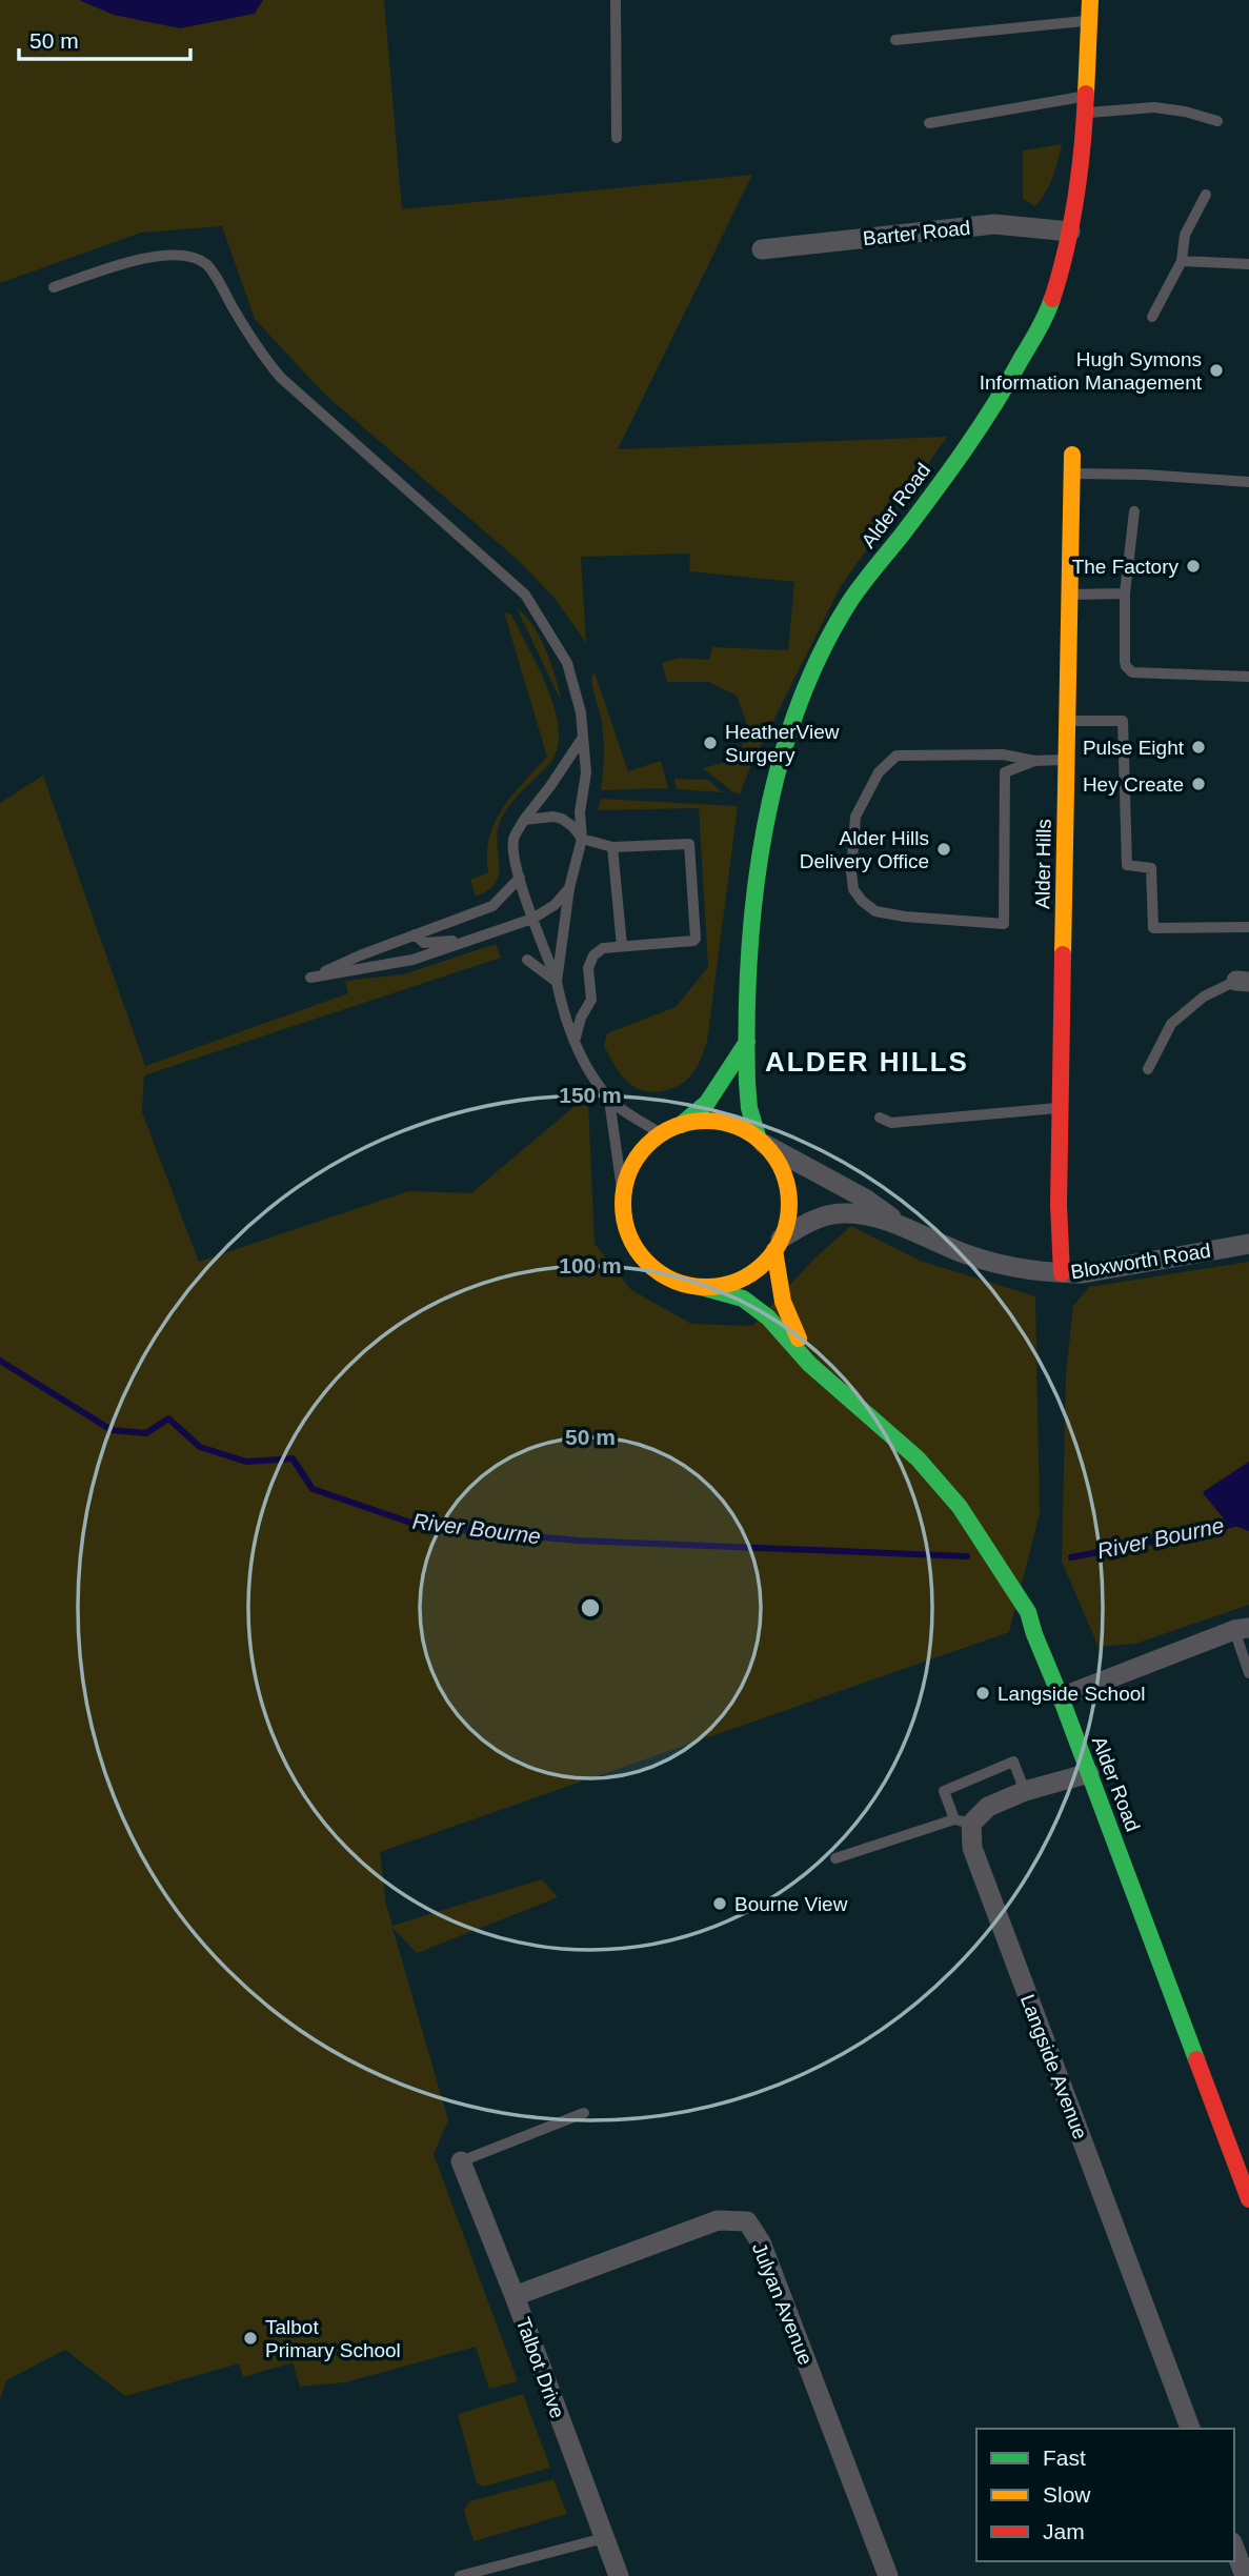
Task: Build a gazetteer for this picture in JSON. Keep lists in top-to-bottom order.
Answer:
{
  "streets": {
    "main road": ["Alder Road", "Alder Hills"],
    "street": [
      "Barter Road",
      "Bloxworth Road",
      "Langside Avenue",
      "Julyan Avenue",
      "Talbot Drive"
    ]
  },
  "crossings": [
    ["Barter Road", "Alder Road"],
    ["Alder Road", "Bloxworth Road"],
    ["Alder Hills", "Bloxworth Road"],
    ["Julyan Avenue", "Talbot Drive"]
  ],
  "districts": ["ALDER HILLS"],
  "water": ["River Bourne"],
  "places": [
    "Hugh Symons Information Management",
    "The Factory",
    "HeatherView Surgery",
    "Pulse Eight",
    "Hey Create",
    "Alder Hills Delivery Office",
    "Langside School",
    "Bourne View",
    "Talbot Primary School"
  ],
  "legend": ["Fast", "Slow", "Jam"],
  "scale_bar": "50 m",
  "rings": ["150 m", "100 m", "50 m"]
}
